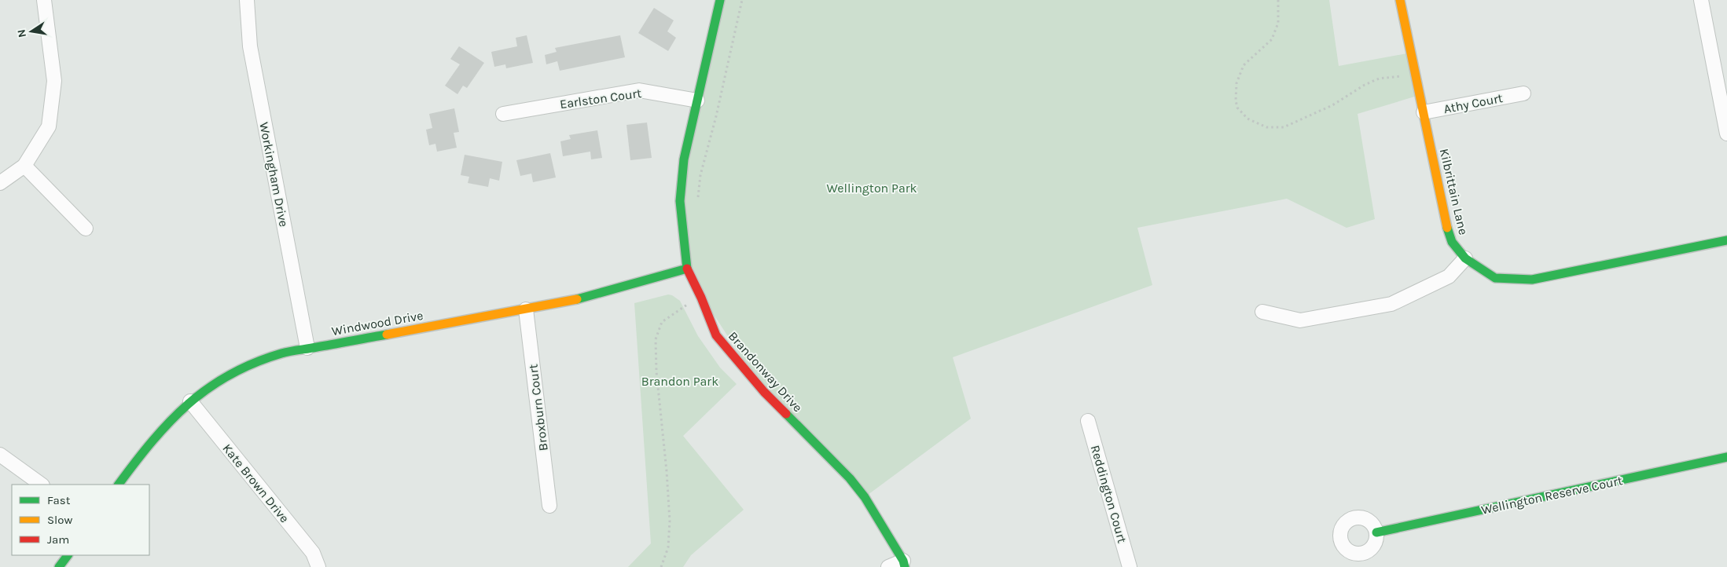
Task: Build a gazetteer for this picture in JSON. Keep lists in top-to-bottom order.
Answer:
{
  "streets": {
    "street": [
      "Earlston Court",
      "Athy Court",
      "Workingham Drive",
      "Kilbrittain Lane",
      "Windwood Drive",
      "Brandonway Drive",
      "Broxburn Court",
      "Kate Brown Drive",
      "Reddington Court",
      "Wellington Reserve Court"
    ]
  },
  "crossings": [
    ["Earlston Court", "Brandonway Drive"],
    ["Athy Court", "Kilbrittain Lane"],
    ["Workingham Drive", "Windwood Drive"],
    ["Windwood Drive", "Brandonway Drive"],
    ["Windwood Drive", "Broxburn Court"],
    ["Windwood Drive", "Kate Brown Drive"]
  ],
  "parks": ["Wellington Park", "Brandon Park"],
  "legend": ["Fast", "Slow", "Jam"],
  "north": "left"
}
